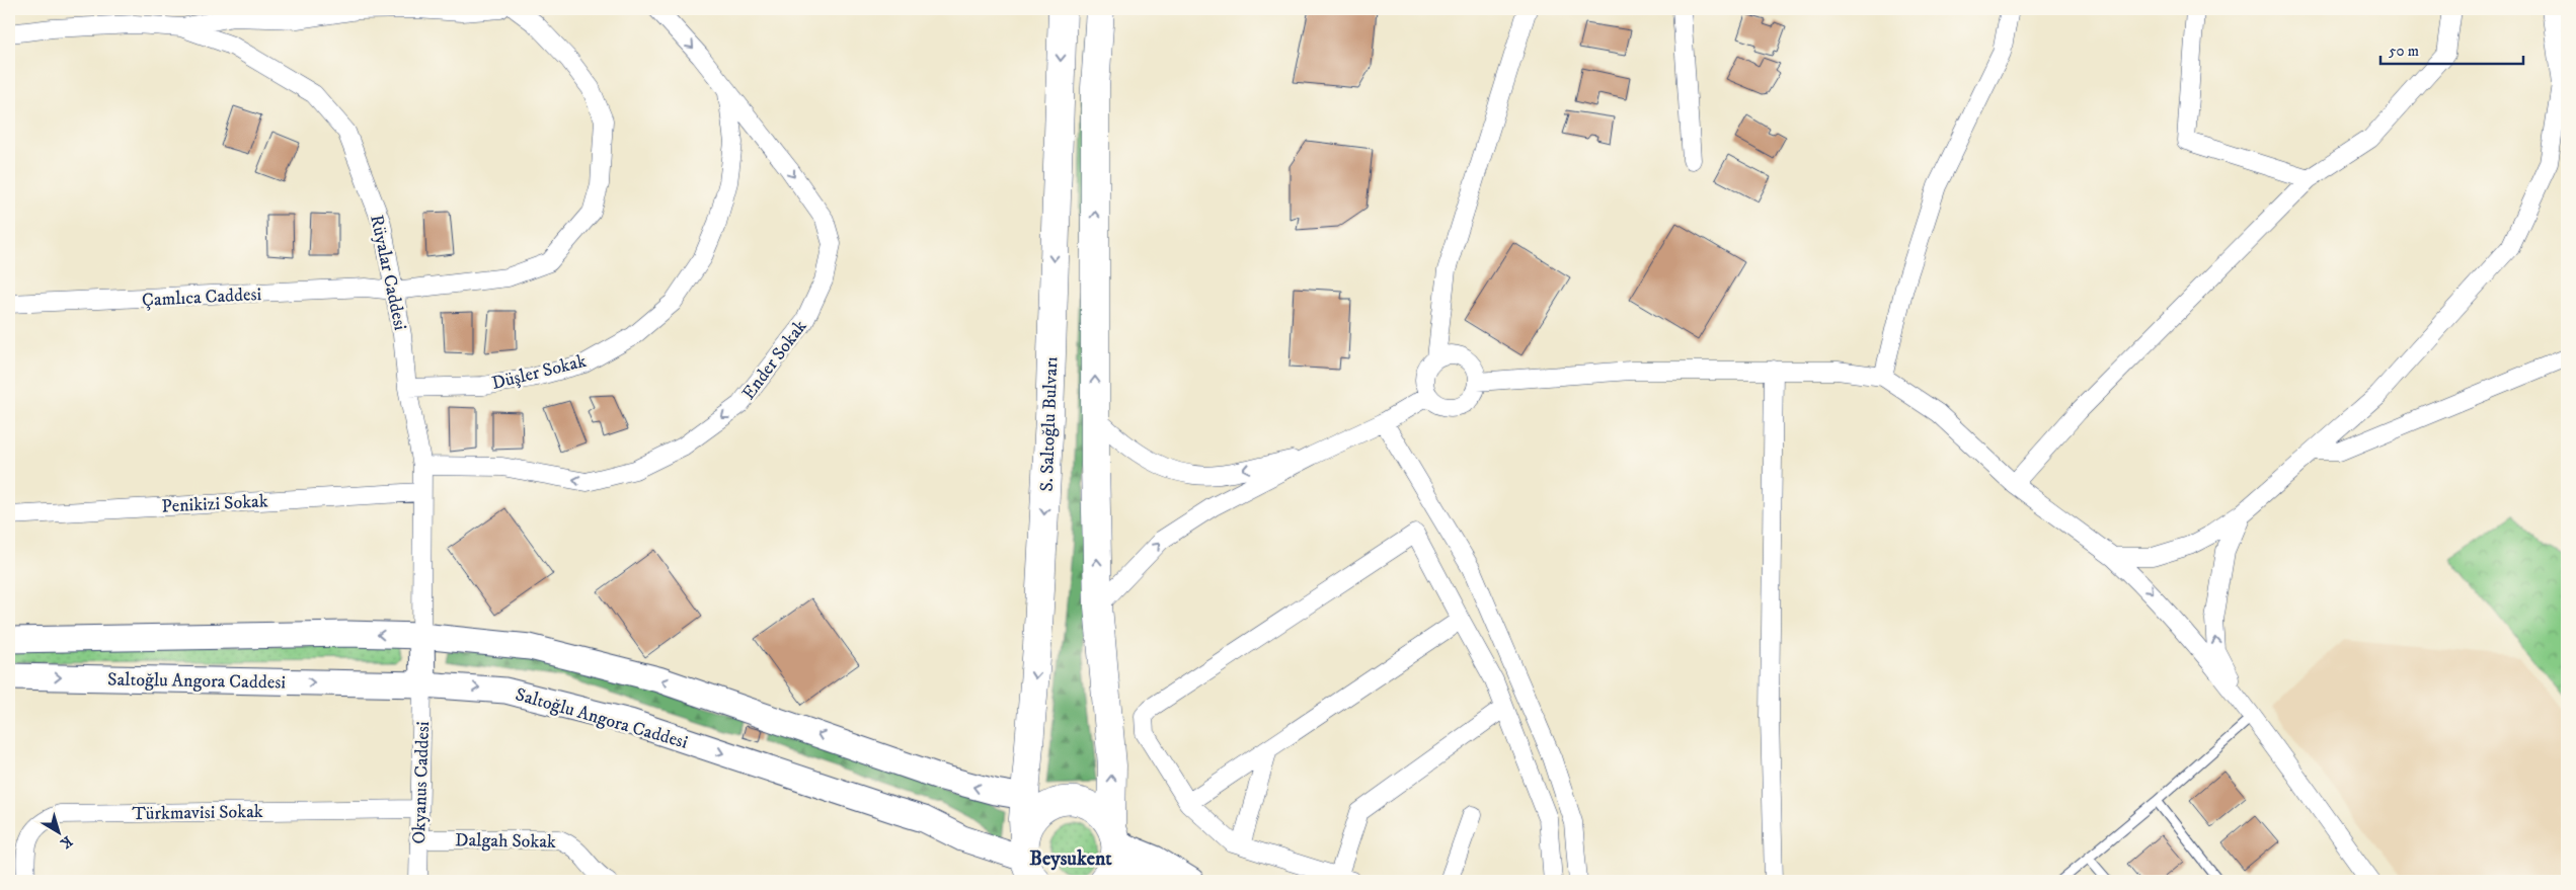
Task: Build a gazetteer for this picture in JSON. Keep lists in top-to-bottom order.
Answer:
{
  "streets": {
    "main road": ["S. Saltoğlu Bulvarı"],
    "street": [
      "Rüyalar Caddesi",
      "Çamlıca Caddesi",
      "Ender Sokak",
      "Düşler Sokak",
      "Penikizi Sokak",
      "Saltoğlu Angora Caddesi",
      "Okyanus Caddesi",
      "Türkmavisi Sokak",
      "Dalgah Sokak"
    ]
  },
  "crossings": [
    ["Rüyalar Caddesi", "Çamlıca Caddesi"],
    ["Rüyalar Caddesi", "Ender Sokak"],
    ["Rüyalar Caddesi", "Düşler Sokak"],
    ["Rüyalar Caddesi", "Penikizi Sokak"],
    ["Ender Sokak", "Düşler Sokak"],
    ["S. Saltoğlu Bulvarı", "Saltoğlu Angora Caddesi"],
    ["Saltoğlu Angora Caddesi", "Okyanus Caddesi"],
    ["Okyanus Caddesi", "Türkmavisi Sokak"],
    ["Okyanus Caddesi", "Dalgah Sokak"]
  ],
  "districts": ["Beysukent"],
  "scale_bar": "50 m",
  "north": "bottom right"
}
